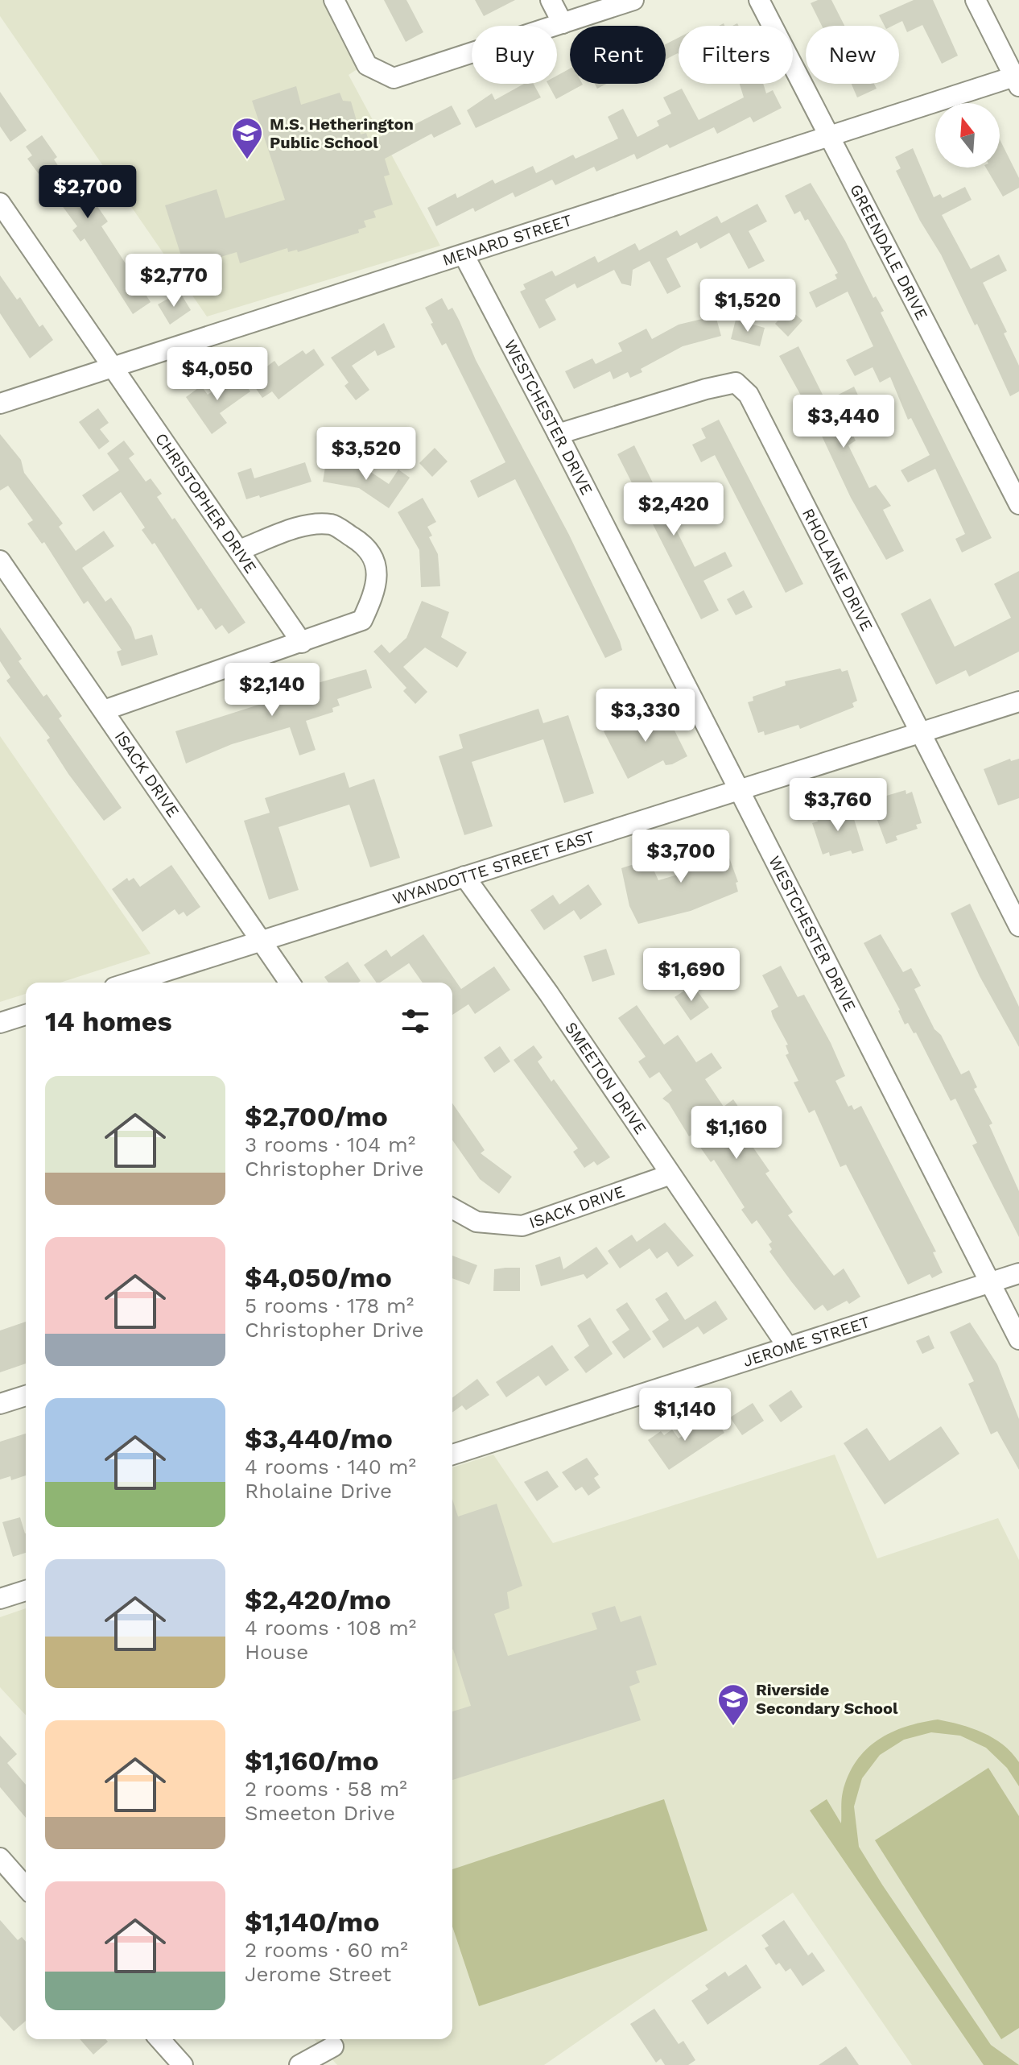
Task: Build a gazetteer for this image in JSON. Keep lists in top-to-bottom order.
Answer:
{
  "streets": {
    "street": [
      "MENARD STREET",
      "GREENDALE DRIVE",
      "WESTCHESTER DRIVE",
      "CHRISTOPHER DRIVE",
      "RHOLAINE DRIVE",
      "ISACK DRIVE",
      "WYANDOTTE STREET EAST",
      "SMEETON DRIVE",
      "JEROME STREET"
    ]
  },
  "crossings": [
    ["MENARD STREET", "GREENDALE DRIVE"],
    ["MENARD STREET", "WESTCHESTER DRIVE"],
    ["MENARD STREET", "CHRISTOPHER DRIVE"],
    ["WESTCHESTER DRIVE", "RHOLAINE DRIVE"],
    ["WESTCHESTER DRIVE", "WYANDOTTE STREET EAST"],
    ["WESTCHESTER DRIVE", "JEROME STREET"],
    ["RHOLAINE DRIVE", "WYANDOTTE STREET EAST"],
    ["ISACK DRIVE", "WYANDOTTE STREET EAST"],
    ["ISACK DRIVE", "SMEETON DRIVE"],
    ["WYANDOTTE STREET EAST", "SMEETON DRIVE"],
    ["SMEETON DRIVE", "JEROME STREET"]
  ],
  "places": {
    "school or university": ["M.S. Hetherington Public School", "Riverside Secondary School"]
  },
  "north": "top",
  "page": {
    "chip": [
      "Buy",
      "Rent",
      "Filters",
      "New"
    ],
    "price": [
      "$2,700",
      "$2,770",
      "$1,520",
      "$4,050",
      "$3,440",
      "$3,520",
      "$2,420",
      "$2,140",
      "$3,330",
      "$3,760",
      "$3,700",
      "$1,690",
      "$1,160",
      "$1,140"
    ],
    "heading": "14 homes",
    "list": [
      {
        "name": "$2,700/mo",
        "note": "3 rooms · 104 m² · Christopher Drive"
      },
      {
        "name": "$4,050/mo",
        "note": "5 rooms · 178 m² · Christopher Drive"
      },
      {
        "name": "$3,440/mo",
        "note": "4 rooms · 140 m² · Rholaine Drive"
      },
      {
        "name": "$2,420/mo",
        "note": "4 rooms · 108 m² · House"
      },
      {
        "name": "$1,160/mo",
        "note": "2 rooms · 58 m² · Smeeton Drive"
      },
      {
        "name": "$1,140/mo",
        "note": "2 rooms · 60 m² · Jerome Street"
      }
    ]
  }
}
